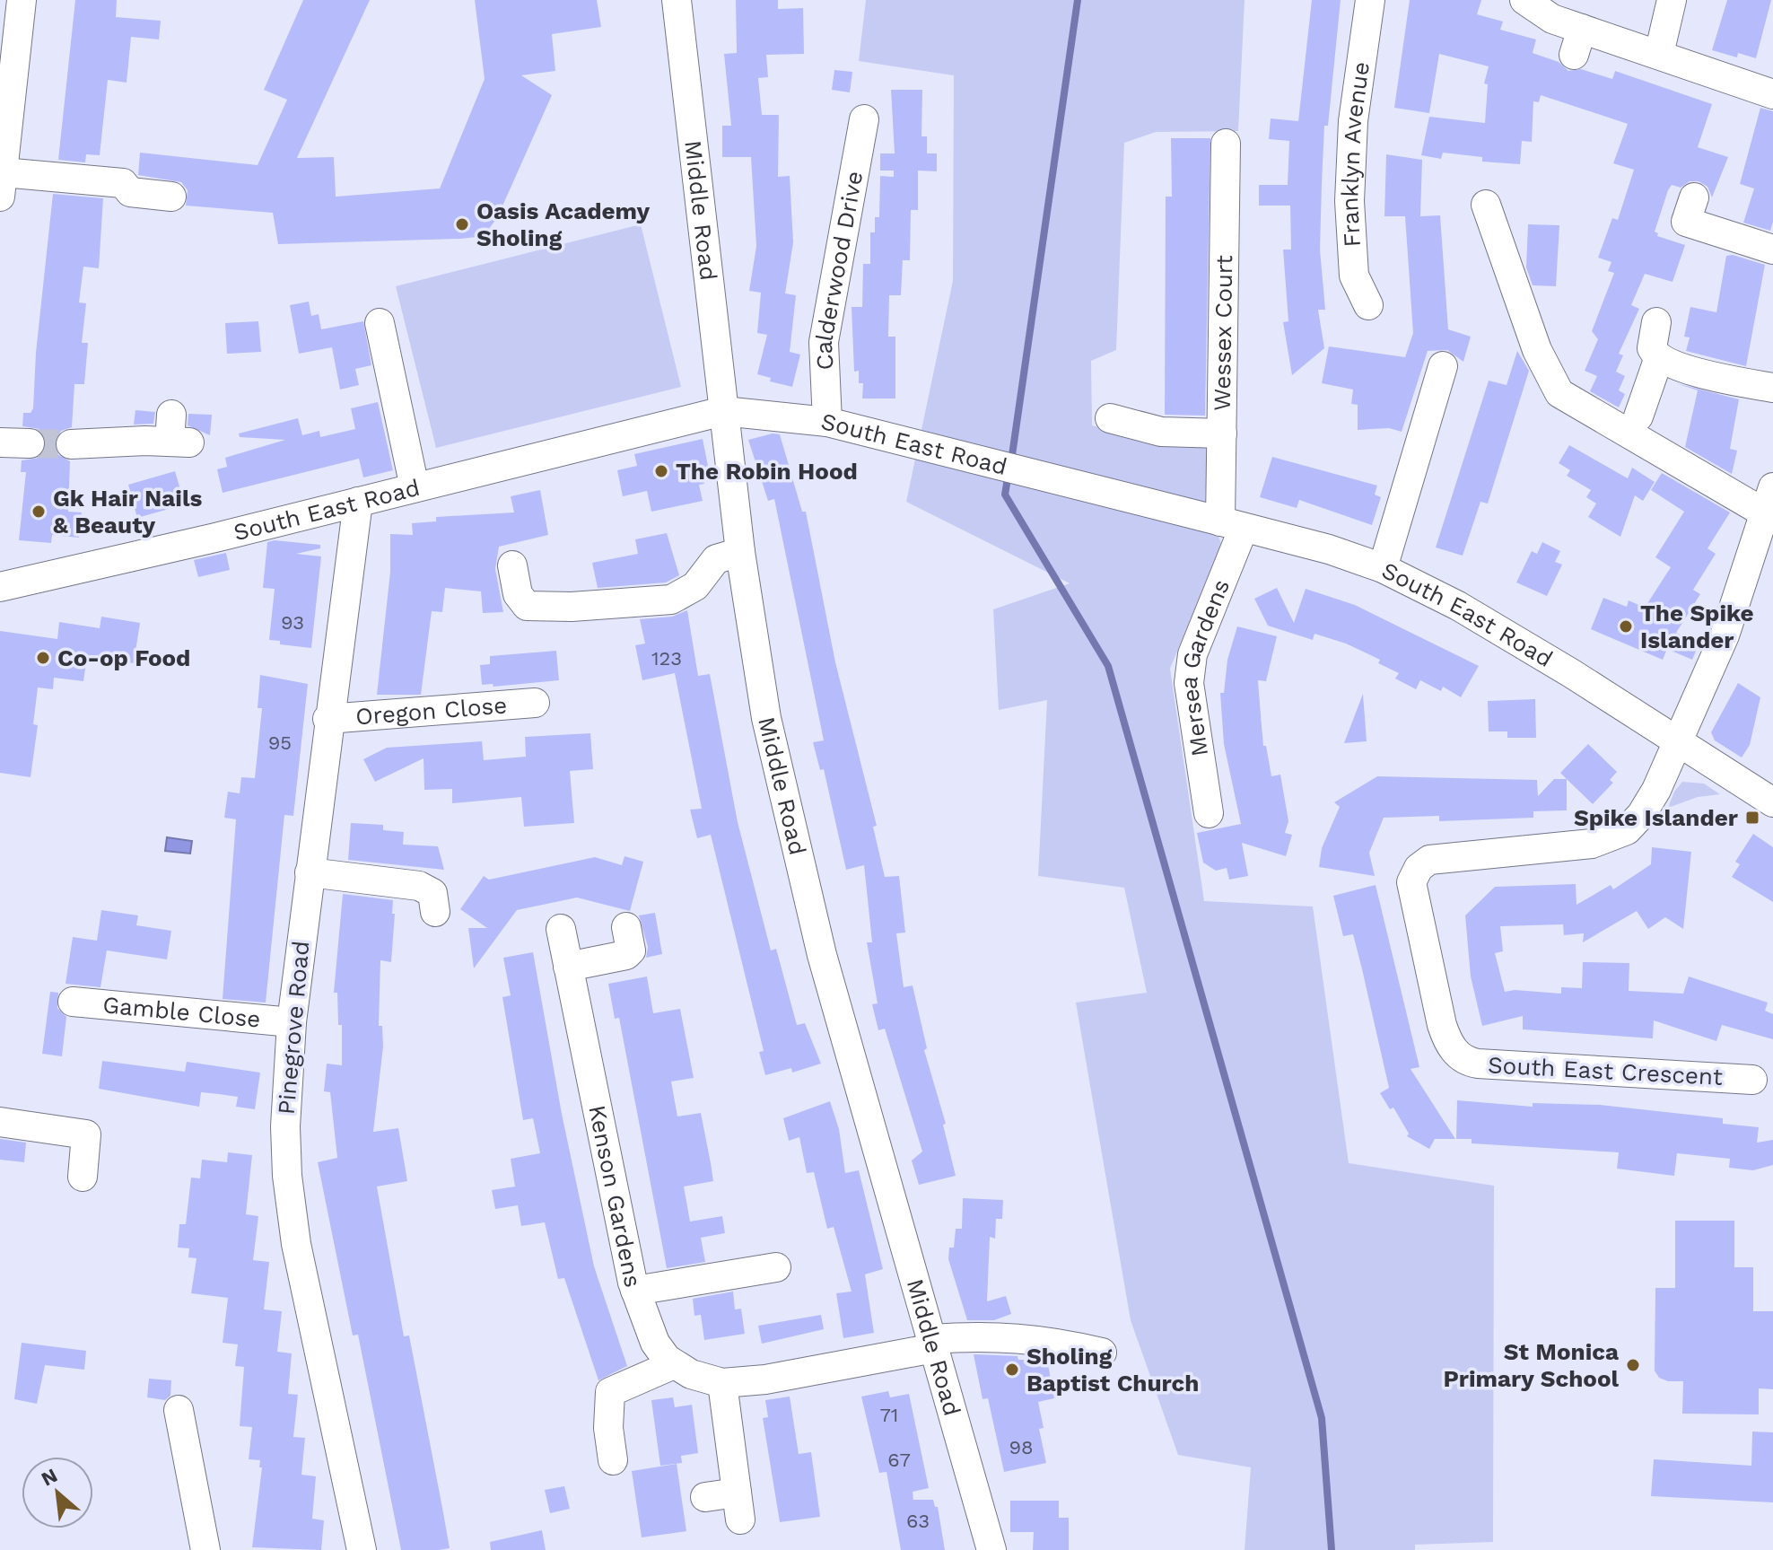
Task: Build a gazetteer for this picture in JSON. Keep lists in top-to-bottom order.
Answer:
{
  "streets": {
    "street": [
      "Franklyn Avenue",
      "Middle Road",
      "Calderwood Drive",
      "Wessex Court",
      "South East Road",
      "Mersea Gardens",
      "Oregon Close",
      "Gamble Close",
      "Pinegrove Road",
      "South East Crescent",
      "Kenson Gardens"
    ]
  },
  "crossings": [
    ["Middle Road", "South East Road"],
    ["Middle Road", "Kenson Gardens"],
    ["Calderwood Drive", "South East Road"],
    ["Wessex Court", "South East Road"],
    ["Wessex Court", "Mersea Gardens"],
    ["South East Road", "Mersea Gardens"],
    ["South East Road", "Pinegrove Road"],
    ["South East Road", "South East Crescent"],
    ["Oregon Close", "Pinegrove Road"],
    ["Gamble Close", "Pinegrove Road"]
  ],
  "places": {
    "other": [
      "Oasis Academy Sholing",
      "The Robin Hood",
      "Gk Hair Nails & Beauty",
      "The Spike Islander",
      "Co-op Food",
      "St Monica Primary School",
      "Sholing Baptist Church"
    ],
    "transit": ["Spike Islander"]
  },
  "house_numbers": [
    "93",
    "123",
    "95",
    "71",
    "98",
    "67",
    "63"
  ],
  "north": "top left"
}
